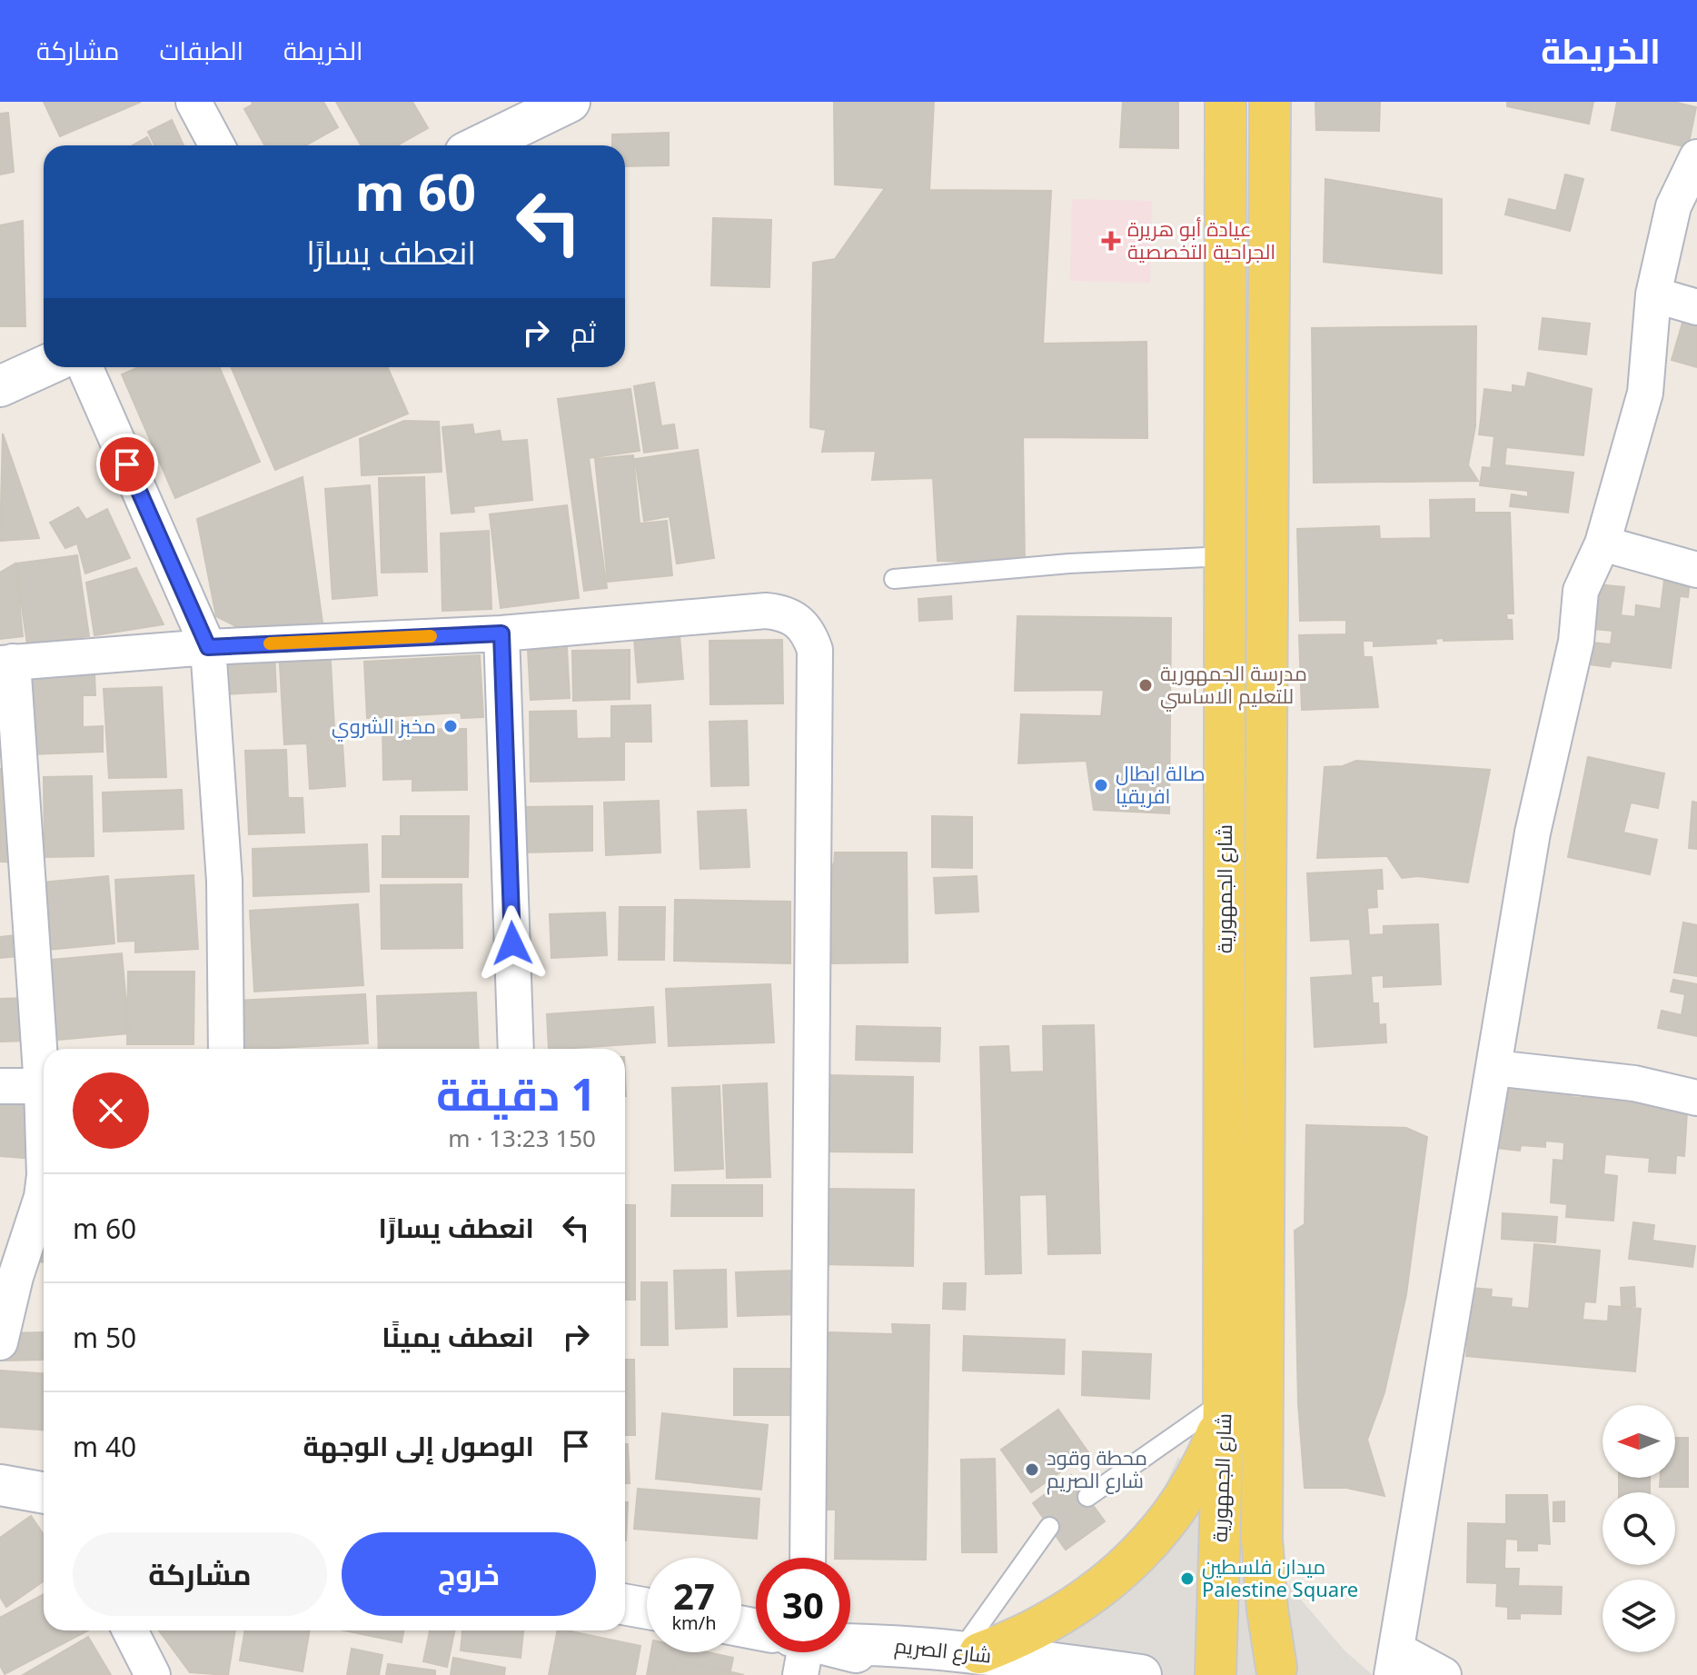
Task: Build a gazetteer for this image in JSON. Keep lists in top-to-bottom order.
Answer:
{
  "streets": {
    "main road": ["شارع الجمهورية"],
    "street": ["شارع الصريم"]
  },
  "places": {
    "health": ["عيادة أبو هريرة الجراحية التخصصية"],
    "other": [
      "مدرسة الجمهورية للتعليم الاساسي",
      "مخبز الشروي",
      "صالة ابطال افريقيا",
      "محطة وقود شارع الصريم",
      "ميدان فلسطين Palestine Square"
    ]
  },
  "north": "left",
  "page": {
    "header": "الخريطة",
    "nav": ["الخريطة", "الطبقات", "مشاركة"],
    "turn": ["60 m", "انعطف يسارًا"],
    "then": "ثم",
    "heading": ["1 دقيقة", "150 m · 13:23"],
    "list": [
      {
        "name": "انعطف يسارًا",
        "value": "60 m"
      },
      {
        "name": "انعطف يمينًا",
        "value": "50 m"
      },
      {
        "name": "الوصول إلى الوجهة",
        "value": "40 m"
      }
    ],
    "buttons": ["خروج", "مشاركة"],
    "speed": "27 km/h",
    "limit": "30"
  }
}
